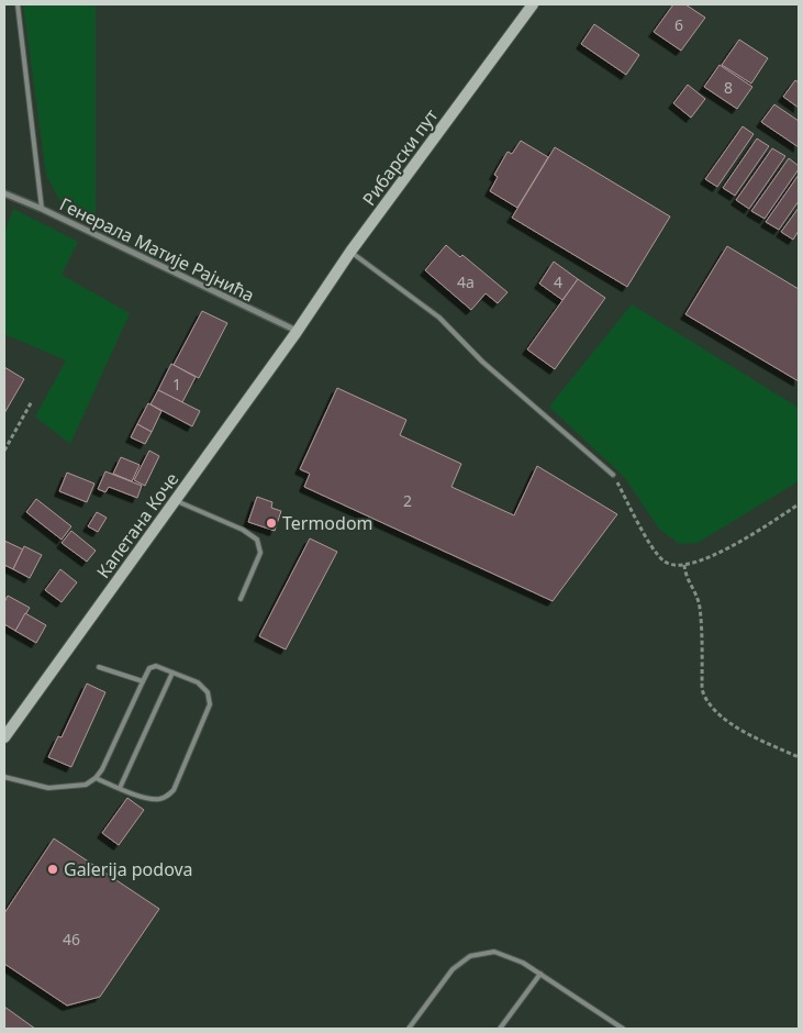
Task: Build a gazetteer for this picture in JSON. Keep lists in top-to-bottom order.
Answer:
{
  "streets": {
    "main road": ["Рибарски пут", "Капетана Коче"],
    "street": ["Генерала Матије Рајнића"]
  },
  "crossings": [
    ["Рибарски пут", "Генерала Матије Рајнића"],
    ["Рибарски пут", "Капетана Коче"],
    ["Генерала Матије Рајнића", "Капетана Коче"]
  ],
  "places": ["Termodom", "Galerija podova"],
  "house_numbers": [
    "6",
    "8",
    "4a",
    "4",
    "1",
    "2",
    "46"
  ]
}
